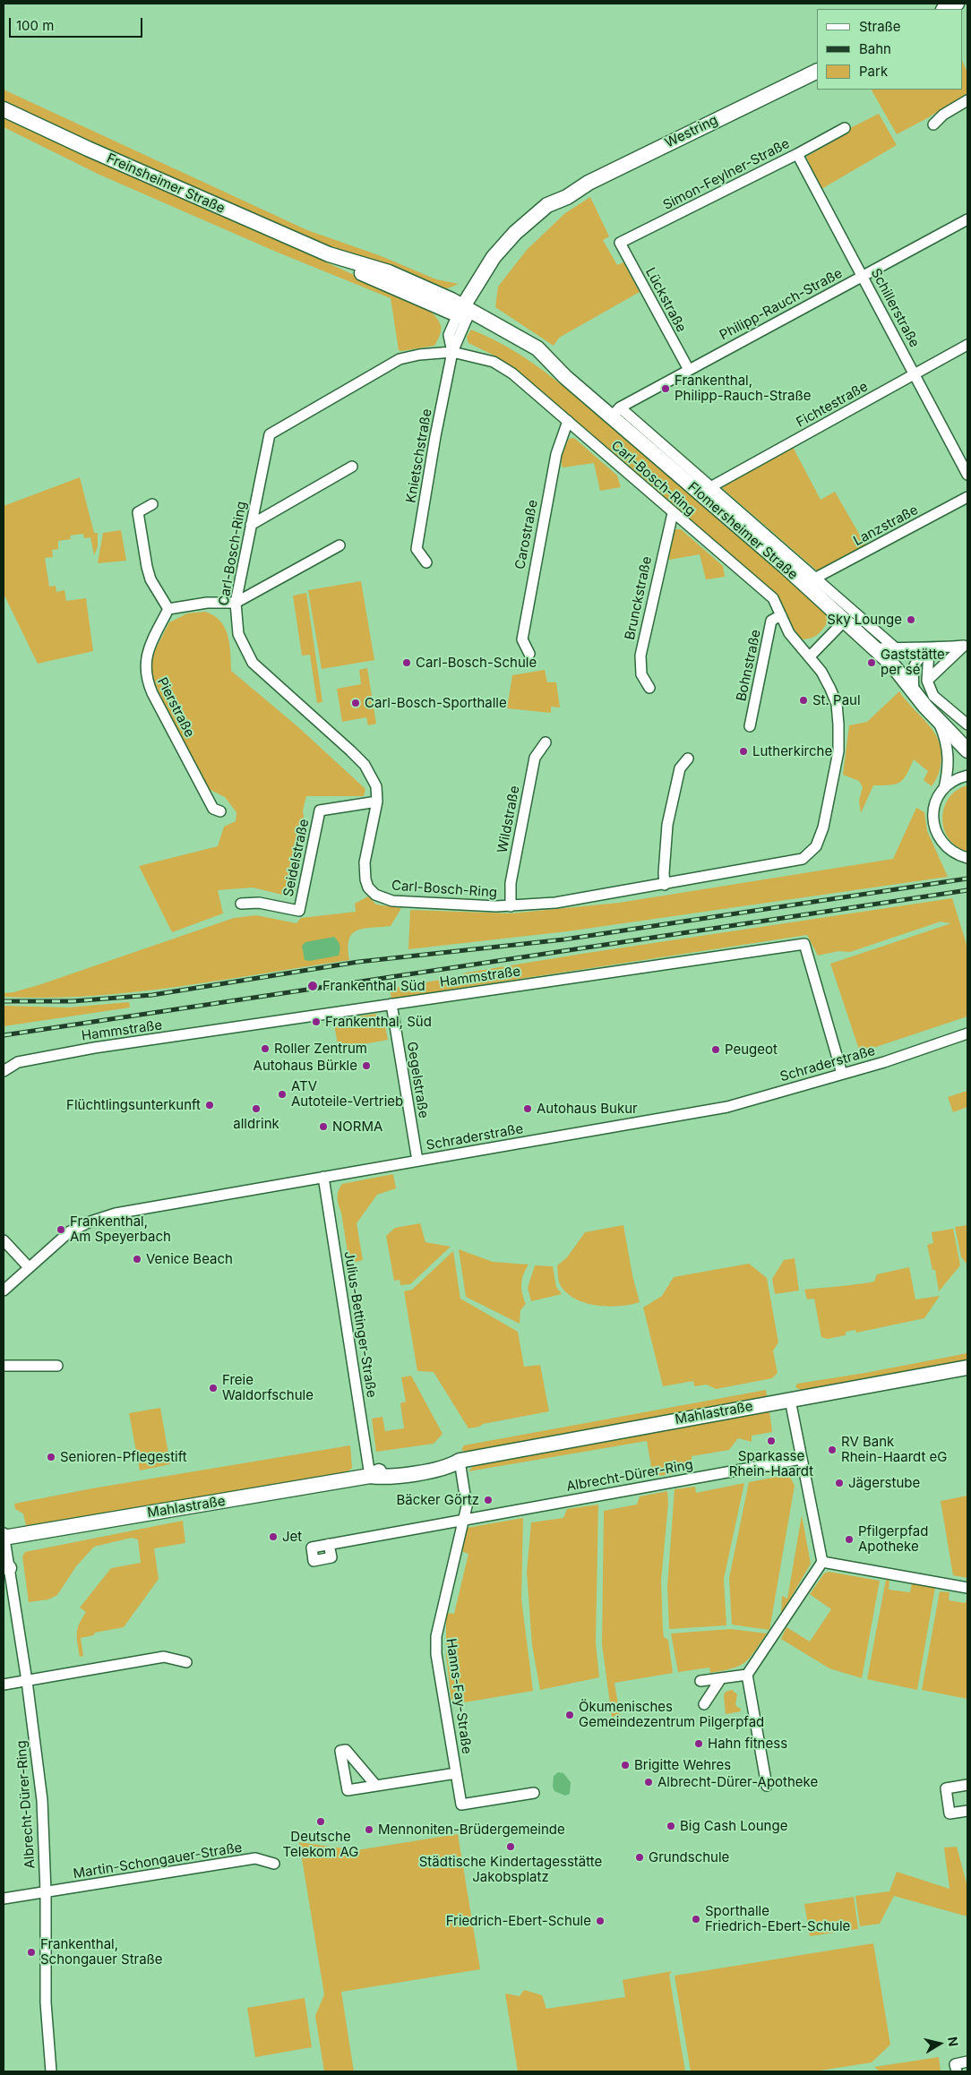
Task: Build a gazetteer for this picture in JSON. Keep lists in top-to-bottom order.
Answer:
{
  "streets": {
    "main road": [
      "Westring",
      "Freinsheimer Straße",
      "Flomersheimer Straße",
      "Mahlastraße"
    ],
    "street": [
      "Simon-Feylner-Straße",
      "Lückstraße",
      "Philipp-Rauch-Straße",
      "Schillerstraße",
      "Fichtestraße",
      "Knietschstraße",
      "Carl-Bosch-Ring",
      "Lanzstraße",
      "Carostraße",
      "Brunckstraße",
      "Bohnstraße",
      "Pierstraße",
      "Wildstraße",
      "Seidelstraße",
      "Hammstraße",
      "Schraderstraße",
      "Gegelstraße",
      "Julius-Bettinger-Straße",
      "Albrecht-Dürer-Ring",
      "Hanns-Fay-Straße",
      "Martin-Schongauer-Straße"
    ]
  },
  "crossings": [
    ["Westring", "Freinsheimer Straße"],
    ["Westring", "Flomersheimer Straße"],
    ["Simon-Feylner-Straße", "Lückstraße"],
    ["Simon-Feylner-Straße", "Schillerstraße"],
    ["Freinsheimer Straße", "Flomersheimer Straße"],
    ["Lückstraße", "Philipp-Rauch-Straße"],
    ["Philipp-Rauch-Straße", "Schillerstraße"],
    ["Philipp-Rauch-Straße", "Flomersheimer Straße"],
    ["Schillerstraße", "Fichtestraße"],
    ["Fichtestraße", "Flomersheimer Straße"],
    ["Knietschstraße", "Carl-Bosch-Ring"],
    ["Carl-Bosch-Ring", "Carostraße"],
    ["Carl-Bosch-Ring", "Brunckstraße"],
    ["Carl-Bosch-Ring", "Bohnstraße"],
    ["Carl-Bosch-Ring", "Wildstraße"],
    ["Carl-Bosch-Ring", "Seidelstraße"],
    ["Lanzstraße", "Flomersheimer Straße"],
    ["Hammstraße", "Schraderstraße"],
    ["Hammstraße", "Gegelstraße"],
    ["Schraderstraße", "Gegelstraße"],
    ["Schraderstraße", "Julius-Bettinger-Straße"],
    ["Julius-Bettinger-Straße", "Mahlastraße"],
    ["Mahlastraße", "Albrecht-Dürer-Ring"],
    ["Mahlastraße", "Hanns-Fay-Straße"],
    ["Albrecht-Dürer-Ring", "Hanns-Fay-Straße"],
    ["Albrecht-Dürer-Ring", "Martin-Schongauer-Straße"]
  ],
  "places": [
    "Frankenthal, Philipp-Rauch-Straße",
    "Sky Lounge",
    "Carl-Bosch-Schule",
    "Gaststätte per sé",
    "St. Paul",
    "Carl-Bosch-Sporthalle",
    "Lutherkirche",
    "Frankenthal Süd",
    "Frankenthal, Süd",
    "Roller Zentrum",
    "Peugeot",
    "Autohaus Bürkle",
    "ATV Autoteile-Vertrieb",
    "Flüchtlingsunterkunft",
    "alldrink",
    "Autohaus Bukur",
    "NORMA",
    "Frankenthal, Am Speyerbach",
    "Venice Beach",
    "Freie Waldorfschule",
    "Sparkasse Rhein-Haardt",
    "RV Bank Rhein-Haardt eG",
    "Senioren-Pflegestift",
    "Jägerstube",
    "Bäcker Görtz",
    "Jet",
    "Pfilgerpfad Apotheke",
    "Ökumenisches Gemeindezentrum Pilgerpfad",
    "Hahn fitness",
    "Brigitte Wehres",
    "Albrecht-Dürer-Apotheke",
    "Deutsche Telekom AG",
    "Big Cash Lounge",
    "Mennoniten-Brüdergemeinde",
    "Städtische Kindertagesstätte Jakobsplatz",
    "Grundschule",
    "Sporthalle Friedrich-Ebert-Schule",
    "Friedrich-Ebert-Schule",
    "Frankenthal, Schongauer Straße"
  ],
  "legend": ["Straße", "Bahn", "Park"],
  "scale_bar": "100 m",
  "north": "right"
}
